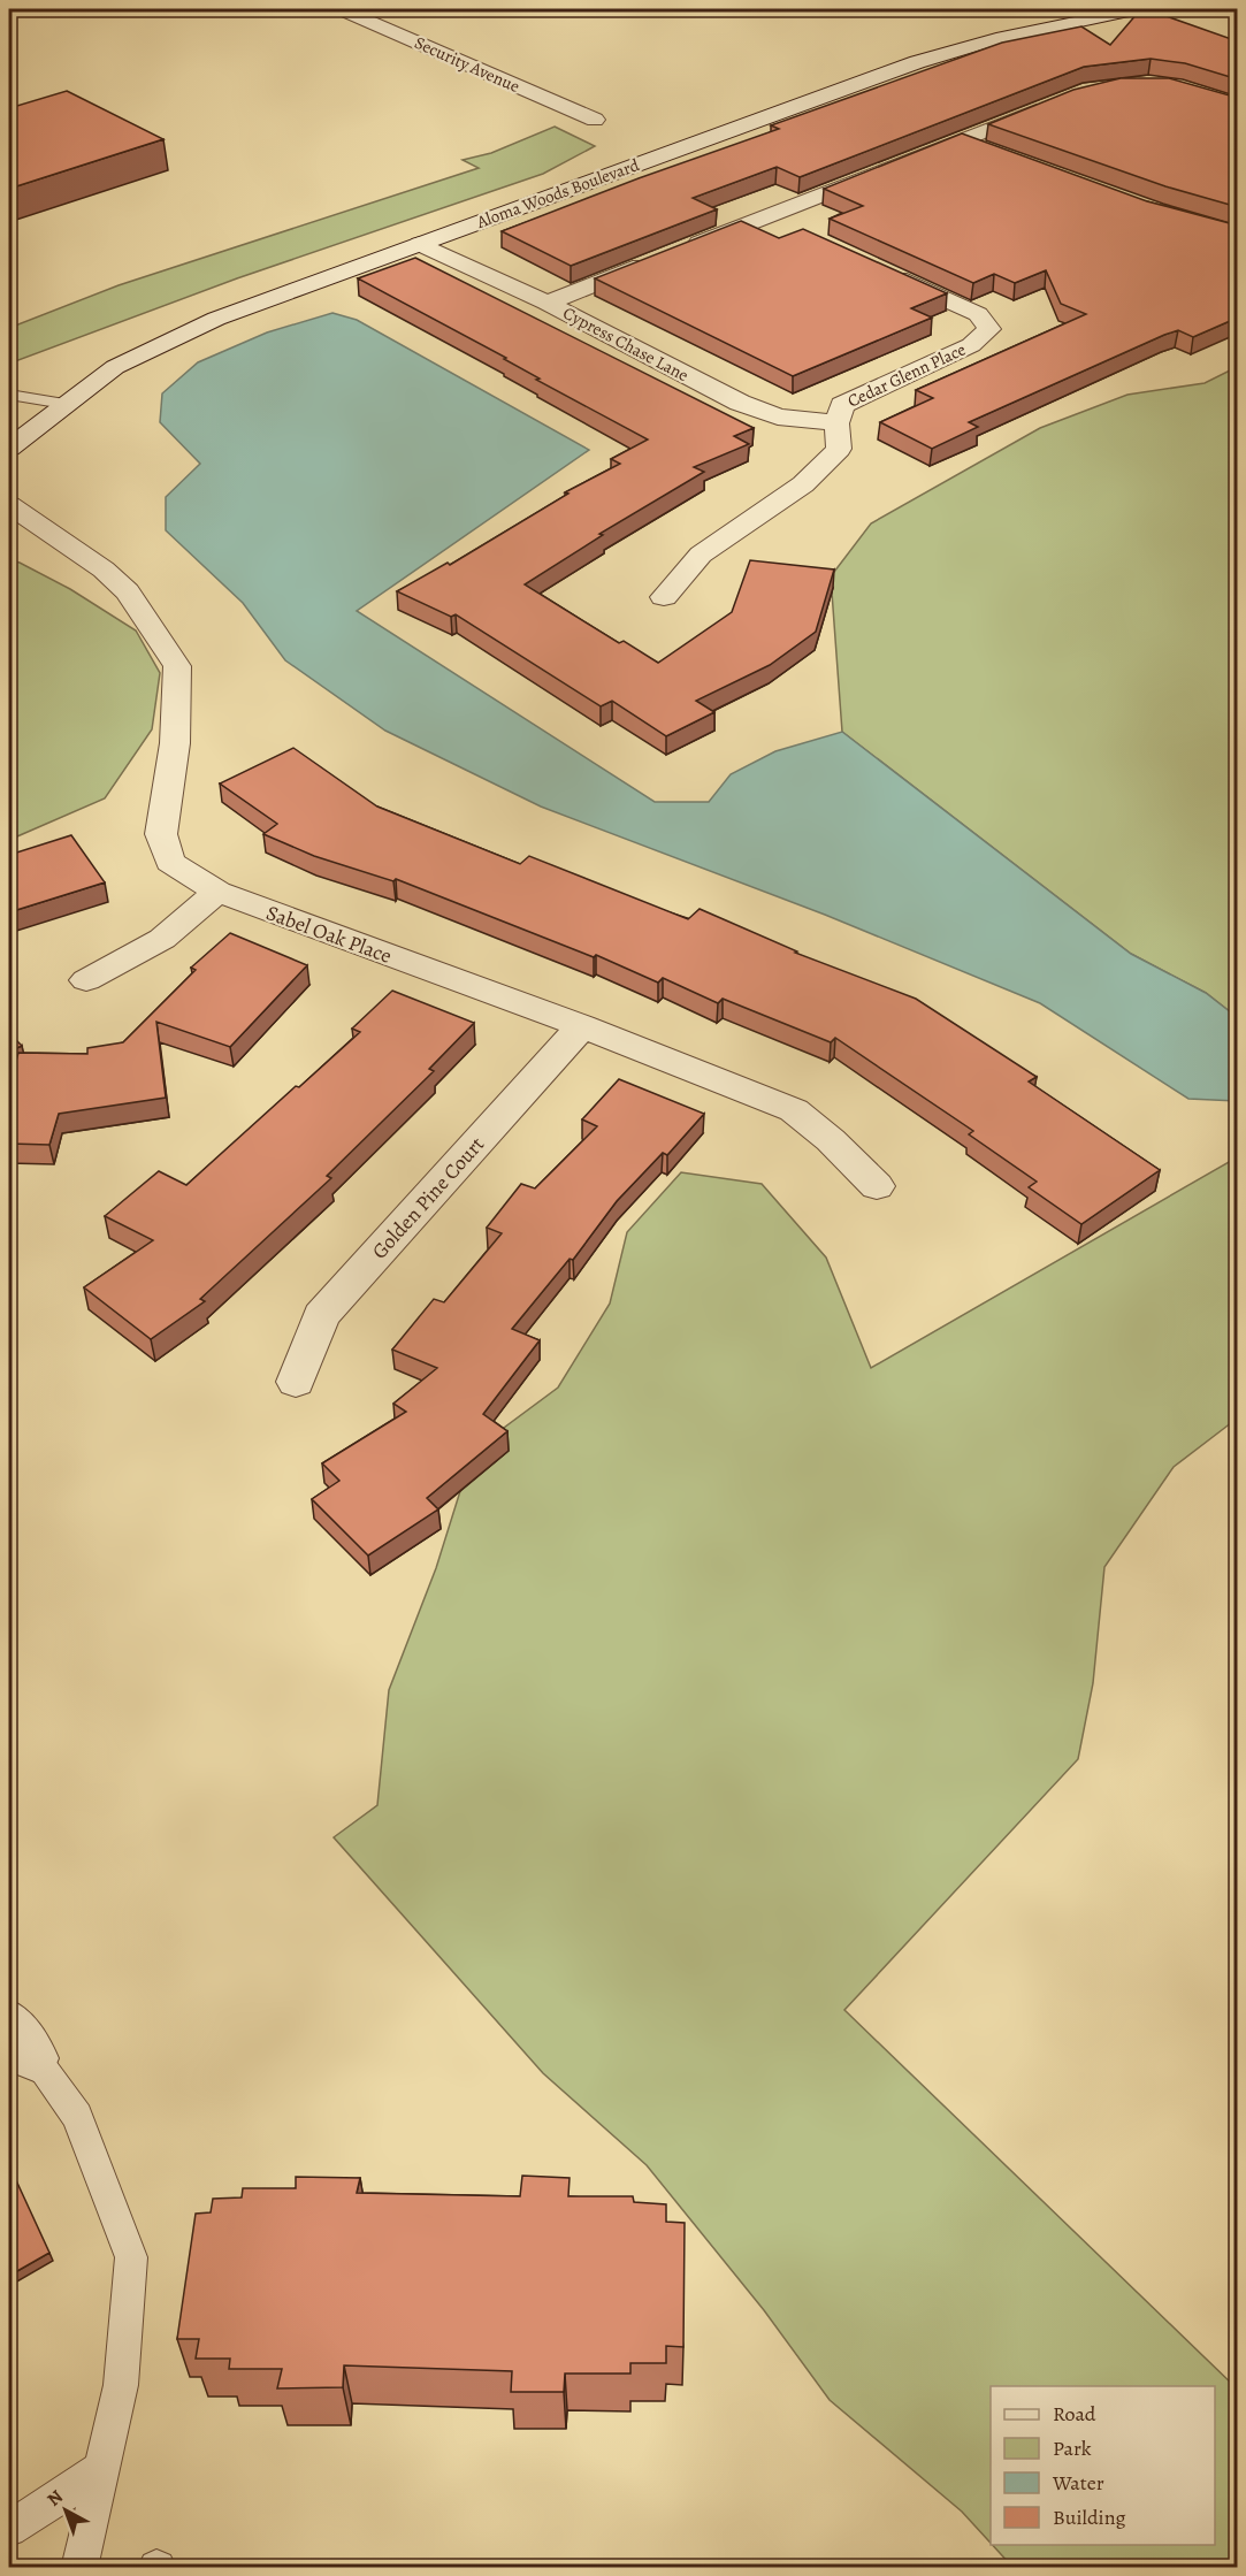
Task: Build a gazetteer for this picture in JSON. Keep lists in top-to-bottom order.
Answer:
{
  "streets": {
    "street": [
      "Security Avenue",
      "Aloma Woods Boulevard",
      "Cypress Chase Lane",
      "Cedar Glenn Place",
      "Sabel Oak Place",
      "Golden Pine Court"
    ]
  },
  "crossings": [
    ["Aloma Woods Boulevard", "Cypress Chase Lane"],
    ["Cypress Chase Lane", "Cedar Glenn Place"],
    ["Sabel Oak Place", "Golden Pine Court"]
  ],
  "legend": [
    "Road",
    "Park",
    "Water",
    "Building"
  ],
  "north": "top left"
}
